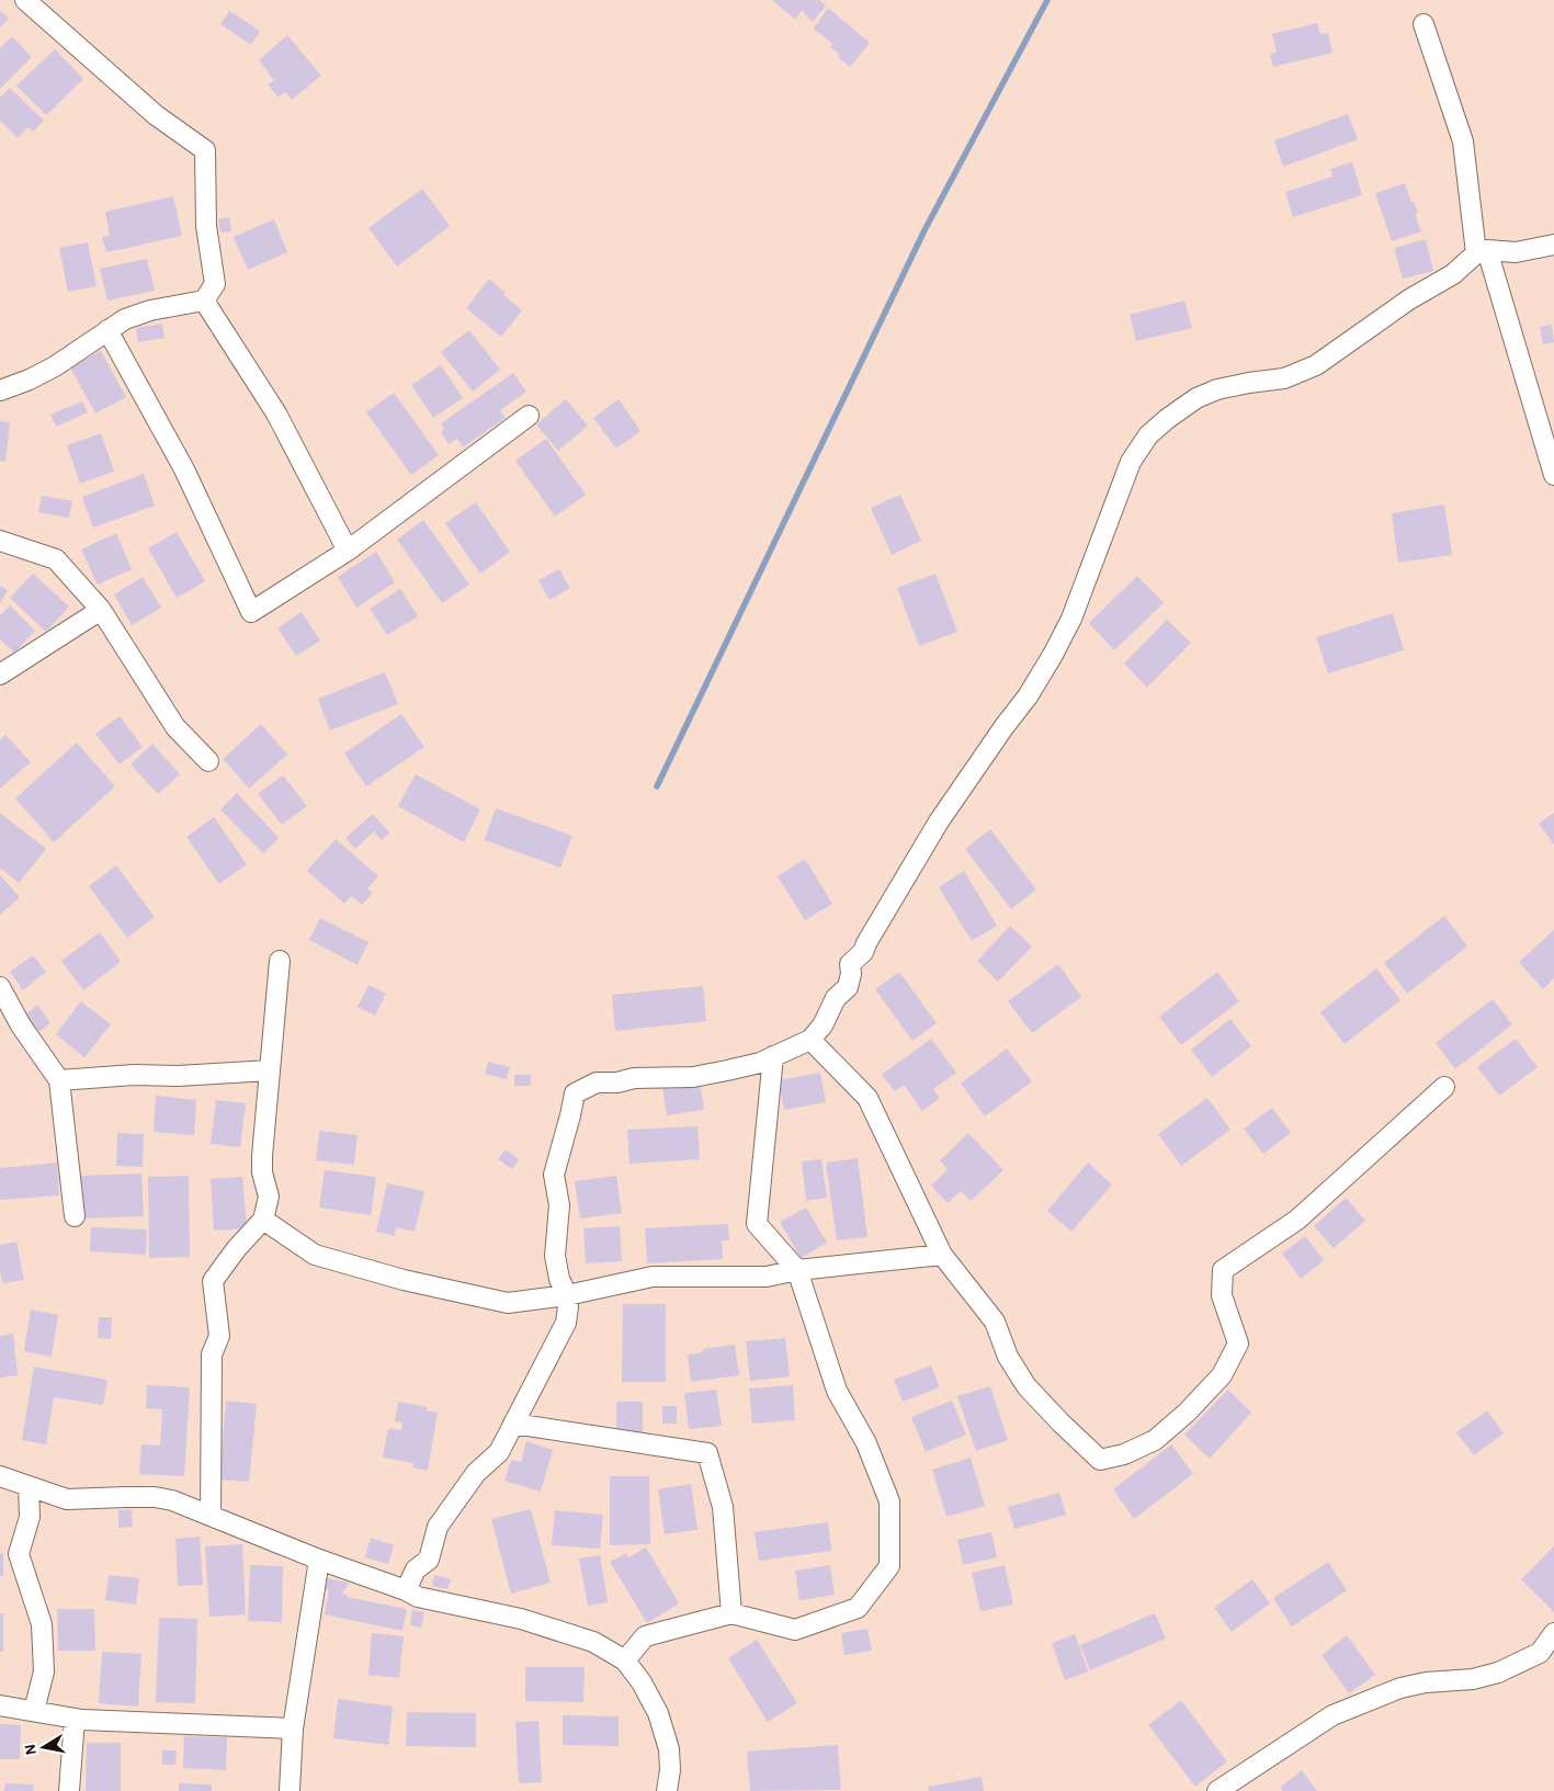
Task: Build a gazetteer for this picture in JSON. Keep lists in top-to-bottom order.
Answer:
{
  "north": "left"
}
